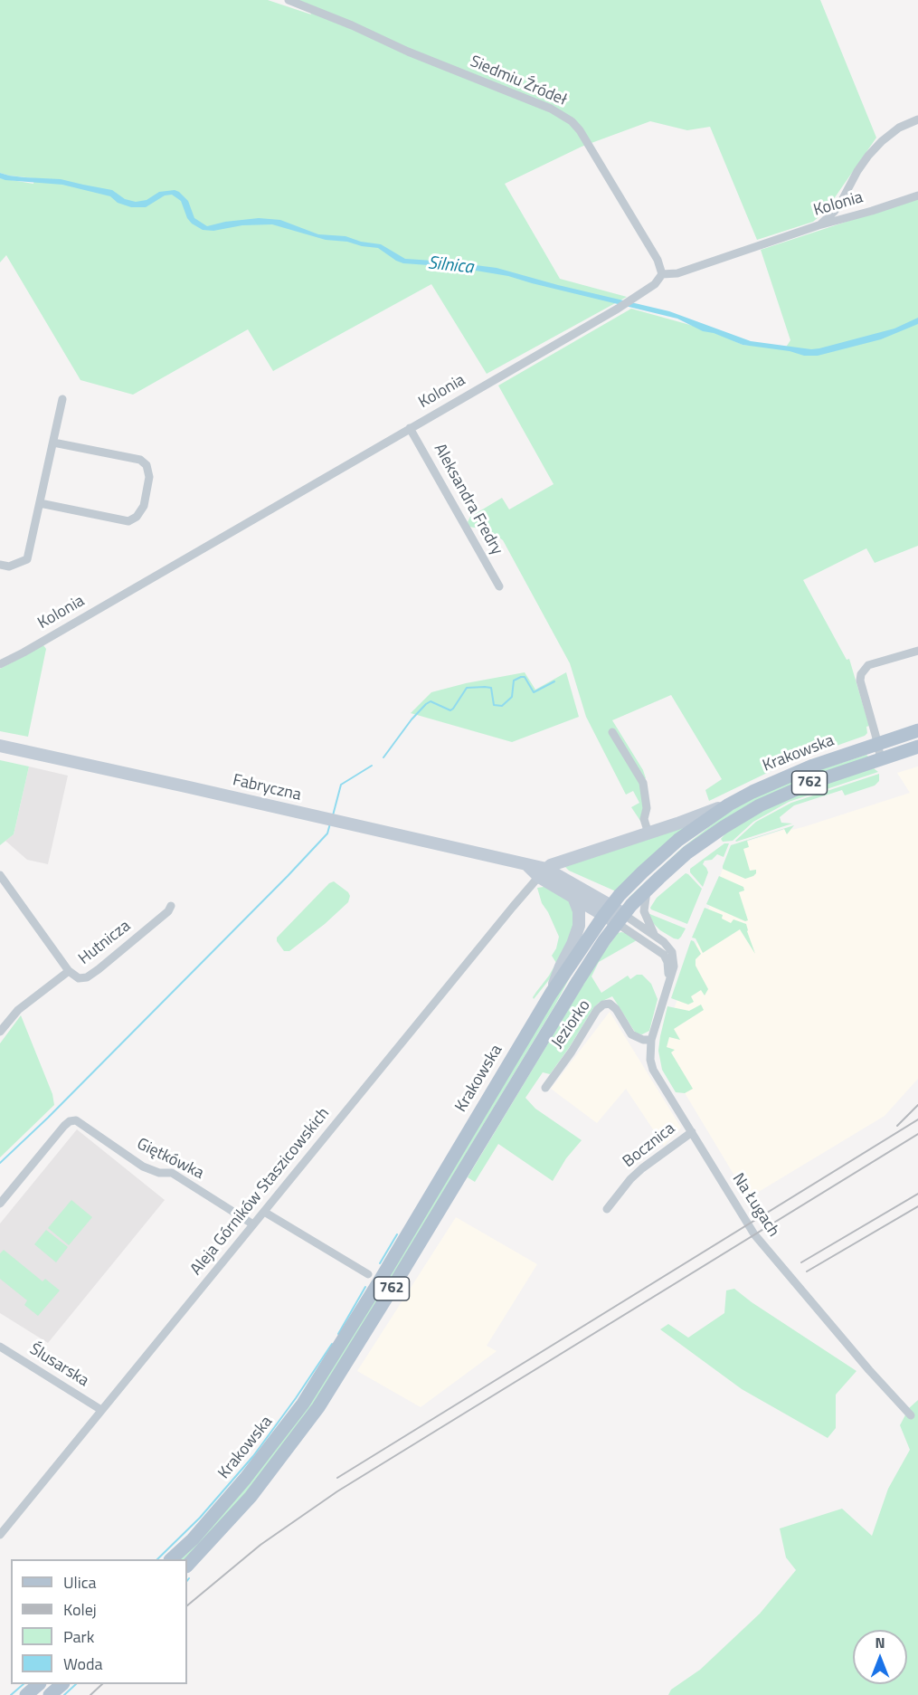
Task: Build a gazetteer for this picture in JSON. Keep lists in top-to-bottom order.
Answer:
{
  "streets": {
    "main road": ["Krakowska", "762", "Fabryczna"],
    "street": [
      "Siedmiu Źródeł",
      "Kolonia",
      "Aleksandra Fredry",
      "Hutnicza",
      "Jeziorko",
      "Bocznica",
      "Giętkówka",
      "Aleja Górników Staszicowskich",
      "Na Ługach",
      "Ślusarska"
    ]
  },
  "crossings": [
    ["Siedmiu Źródeł", "Kolonia"],
    ["Kolonia", "Aleksandra Fredry"],
    ["Krakowska", "Fabryczna"],
    ["Krakowska", "Na Ługach"],
    ["Fabryczna", "Aleja Górników Staszicowskich"],
    ["Fabryczna", "Na Ługach"],
    ["Jeziorko", "Na Ługach"],
    ["Bocznica", "Na Ługach"],
    ["Giętkówka", "Aleja Górników Staszicowskich"],
    ["Aleja Górników Staszicowskich", "Ślusarska"]
  ],
  "water": ["Silnica"],
  "legend": [
    "Ulica",
    "Kolej",
    "Park",
    "Woda"
  ],
  "north": "top"
}
